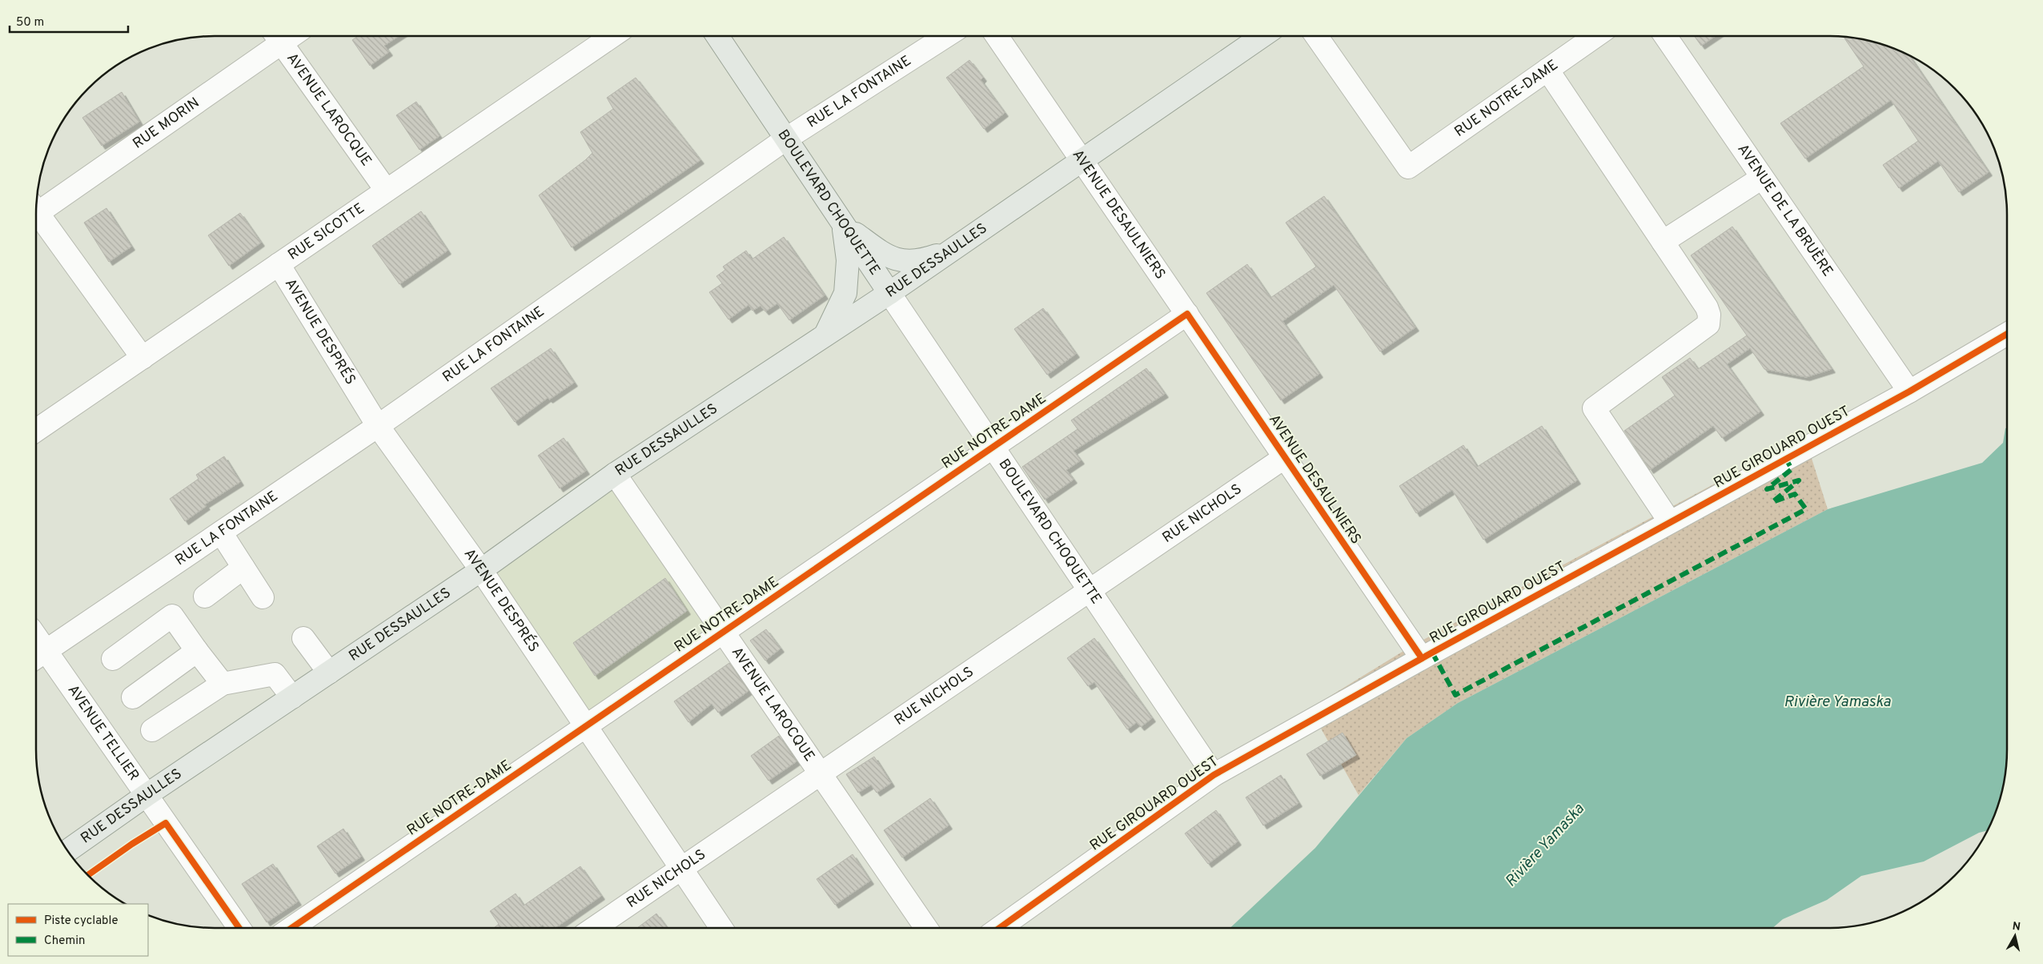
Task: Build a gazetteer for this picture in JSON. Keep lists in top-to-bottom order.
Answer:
{
  "streets": {
    "main road": ["BOULEVARD CHOQUETTE", "RUE DESSAULLES"],
    "street": [
      "RUE LA FONTAINE",
      "RUE NOTRE-DAME",
      "AVENUE LAROCQUE",
      "RUE MORIN",
      "AVENUE DE LA BRUÈRE",
      "AVENUE DESAULNIERS",
      "RUE SICOTTE",
      "AVENUE DESPRÉS",
      "RUE GIROUARD OUEST",
      "RUE NICHOLS",
      "AVENUE TELLIER"
    ]
  },
  "crossings": [
    ["RUE LA FONTAINE", "BOULEVARD CHOQUETTE"],
    ["RUE LA FONTAINE", "AVENUE DESPRÉS"],
    ["RUE LA FONTAINE", "AVENUE TELLIER"],
    ["RUE NOTRE-DAME", "AVENUE LAROCQUE"],
    ["RUE NOTRE-DAME", "BOULEVARD CHOQUETTE"],
    ["RUE NOTRE-DAME", "AVENUE DESAULNIERS"],
    ["RUE NOTRE-DAME", "AVENUE DESPRÉS"],
    ["AVENUE LAROCQUE", "RUE MORIN"],
    ["AVENUE LAROCQUE", "RUE SICOTTE"],
    ["AVENUE LAROCQUE", "RUE DESSAULLES"],
    ["AVENUE LAROCQUE", "RUE NICHOLS"],
    ["BOULEVARD CHOQUETTE", "RUE DESSAULLES"],
    ["BOULEVARD CHOQUETTE", "RUE GIROUARD OUEST"],
    ["BOULEVARD CHOQUETTE", "RUE NICHOLS"],
    ["AVENUE DE LA BRUÈRE", "RUE GIROUARD OUEST"],
    ["AVENUE DESAULNIERS", "RUE DESSAULLES"],
    ["AVENUE DESAULNIERS", "RUE GIROUARD OUEST"],
    ["AVENUE DESAULNIERS", "RUE NICHOLS"],
    ["RUE SICOTTE", "AVENUE DESPRÉS"],
    ["RUE DESSAULLES", "AVENUE DESPRÉS"],
    ["RUE DESSAULLES", "AVENUE TELLIER"],
    ["AVENUE DESPRÉS", "RUE NICHOLS"]
  ],
  "water": ["Rivière Yamaska"],
  "legend": ["Piste cyclable", "Chemin"],
  "scale_bar": "50 m",
  "north": "top"
}
